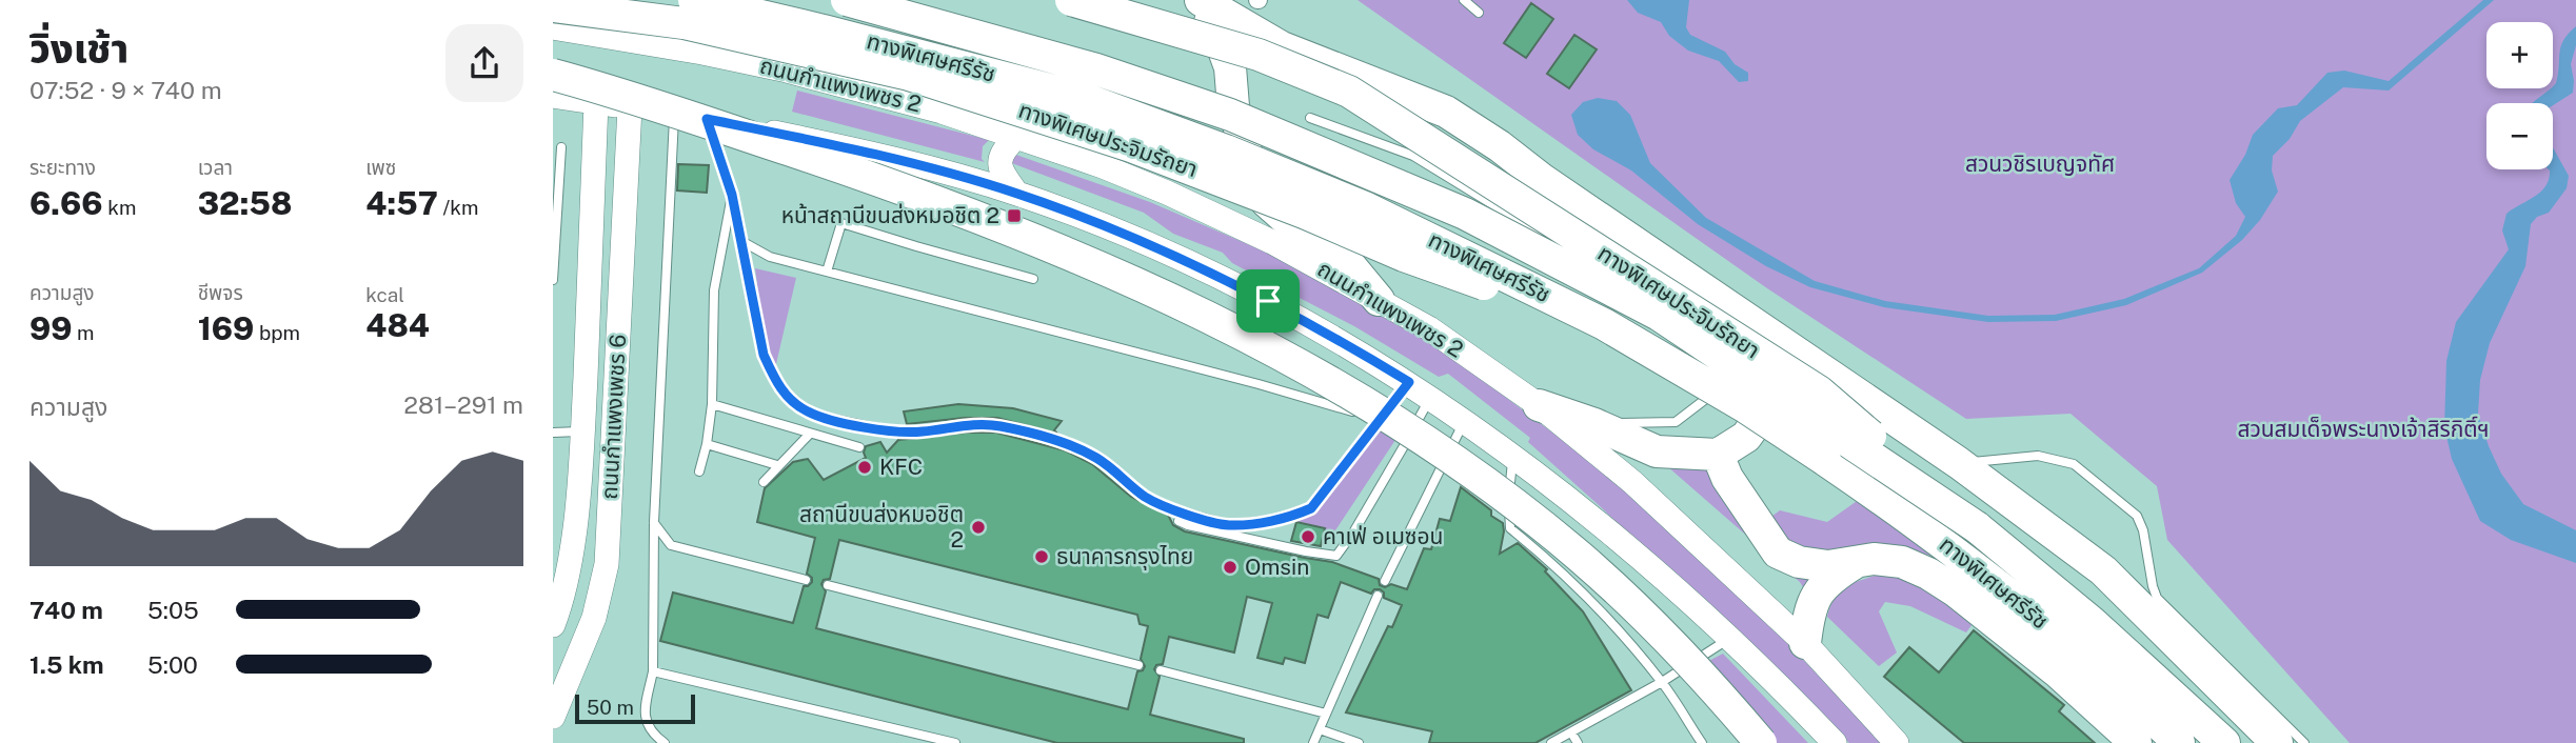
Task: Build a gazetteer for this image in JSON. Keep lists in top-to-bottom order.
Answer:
{
  "streets": {
    "highway": ["ทางพิเศษศรีรัช", "ทางพิเศษประจิมรัถยา"],
    "main road": ["ถนนกำแพงเพชร 2", "ถนนกำแพงเพชร 6"]
  },
  "crossings": [
    ["ทางพิเศษศรีรัช", "ทางพิเศษประจิมรัถยา"],
    ["ถนนกำแพงเพชร 2", "ทางพิเศษประจิมรัถยา"]
  ],
  "parks": ["สวนวชิรเบญจทัศ", "สวนสมเด็จพระนางเจ้าสิริกิติ์ฯ"],
  "places": {
    "transit": ["หน้าสถานีขนส่งหมอชิต 2"],
    "other": [
      "KFC",
      "สถานีขนส่งหมอชิต 2",
      "คาเฟ่ อเมซอน",
      "ธนาคารกรุงไทย",
      "Omsin"
    ]
  },
  "scale_bar": "50 m",
  "page": {
    "heading": ["วิ่งเช้า", "07:52 · 9 × 740 m"],
    "map_buttons": ["+", "−"],
    "stats": [
      ["ระยะทาง", "6.66 km"],
      ["เวลา", "32:58"],
      ["เพซ", "4:57 /km"],
      ["ความสูง", "99 m"],
      ["ชีพจร", "169 bpm"],
      ["kcal", "484"]
    ],
    "chart": ["ความสูง", "281–291 m"],
    "list": [
      {
        "name": "740 m",
        "note": "5:05"
      },
      {
        "name": "1.5 km",
        "note": "5:00"
      }
    ],
    "scale": "50 m"
  }
}
